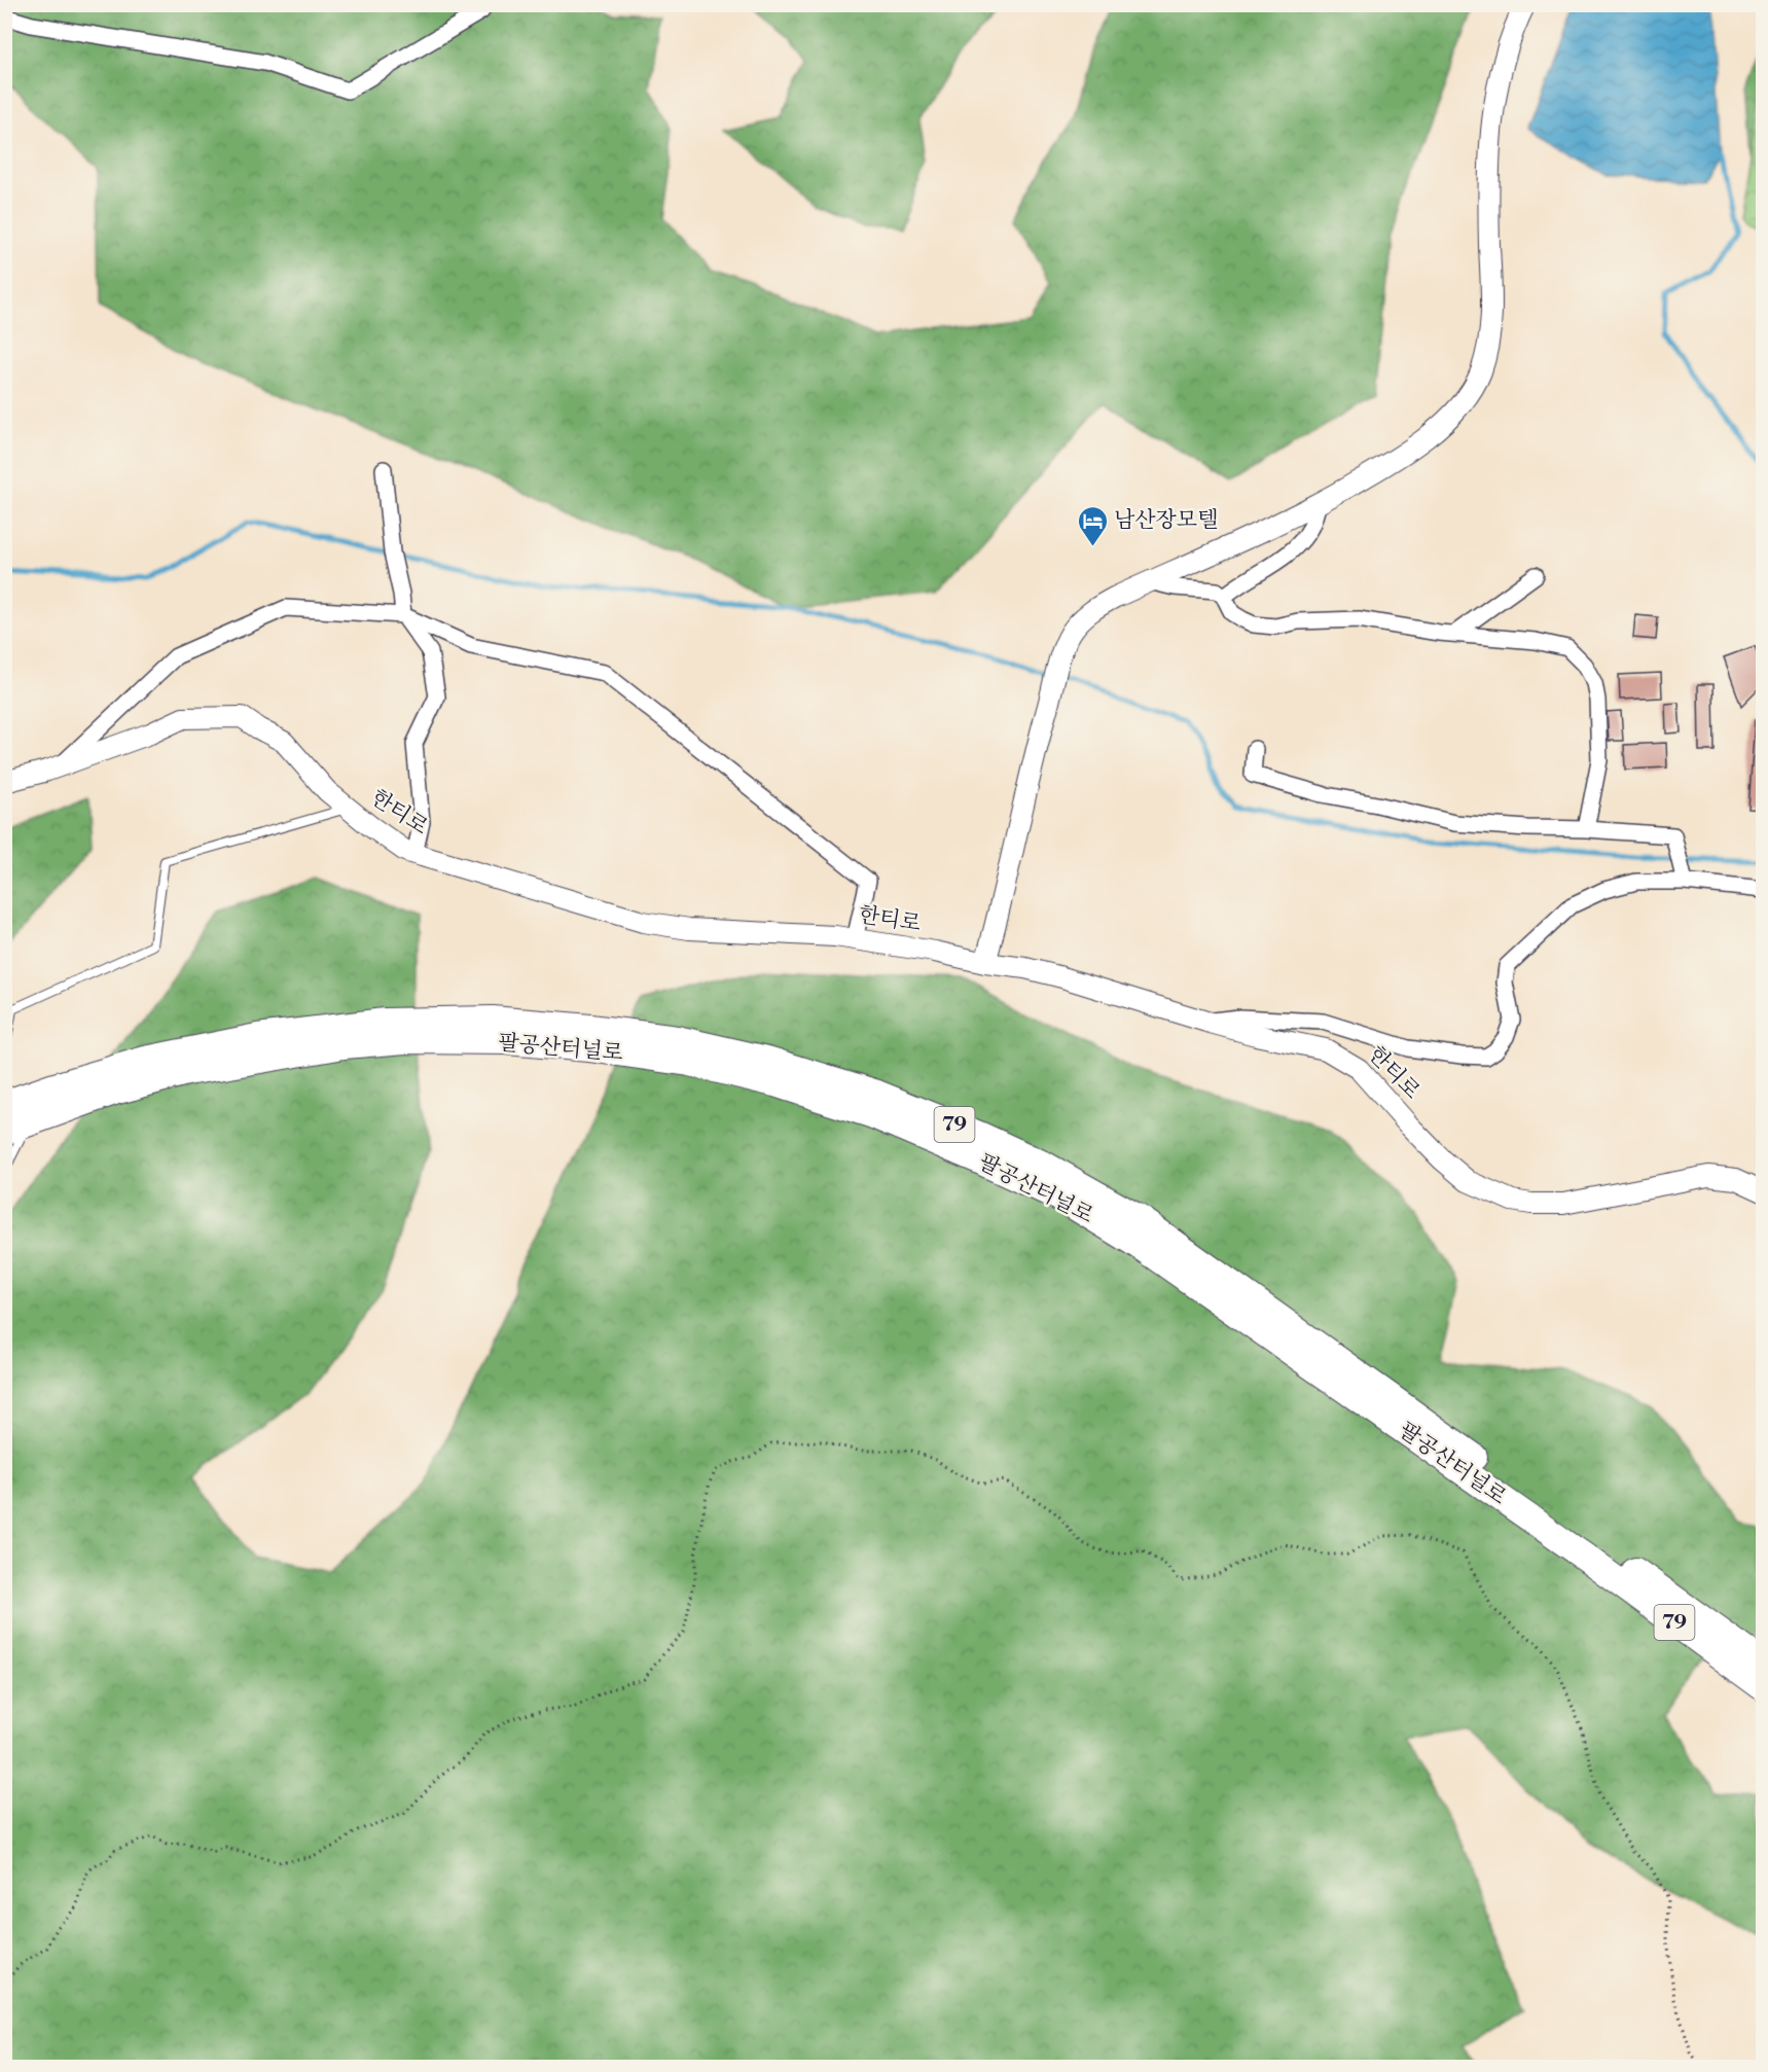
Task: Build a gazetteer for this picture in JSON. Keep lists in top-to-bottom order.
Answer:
{
  "streets": {
    "highway": ["팔공산터널로", "79"],
    "street": ["한티로"]
  },
  "places": {
    "hotel": ["남산장모텔"]
  }
}
